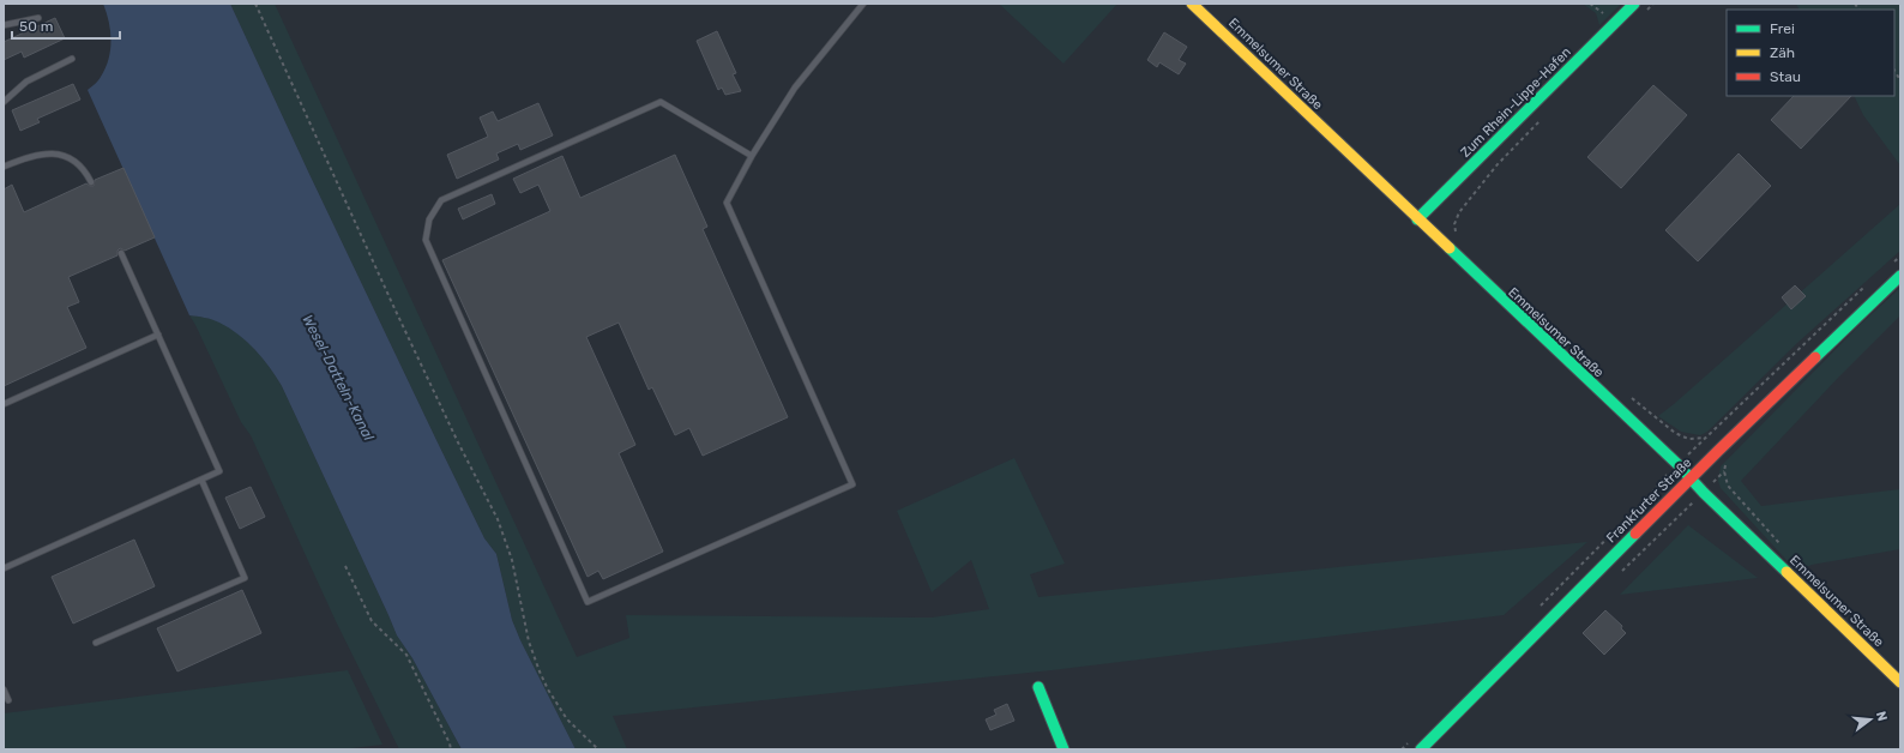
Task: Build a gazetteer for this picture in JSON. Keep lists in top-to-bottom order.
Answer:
{
  "streets": {
    "street": ["Emmelsumer Straße", "Zum Rhein-Lippe-Hafen", "Frankfurter Straße"]
  },
  "crossings": [
    ["Emmelsumer Straße", "Zum Rhein-Lippe-Hafen"],
    ["Emmelsumer Straße", "Frankfurter Straße"]
  ],
  "water": ["Wesel-Datteln-Kanal"],
  "legend": ["Frei", "Zäh", "Stau"],
  "scale_bar": "50 m",
  "north": "right"
}
